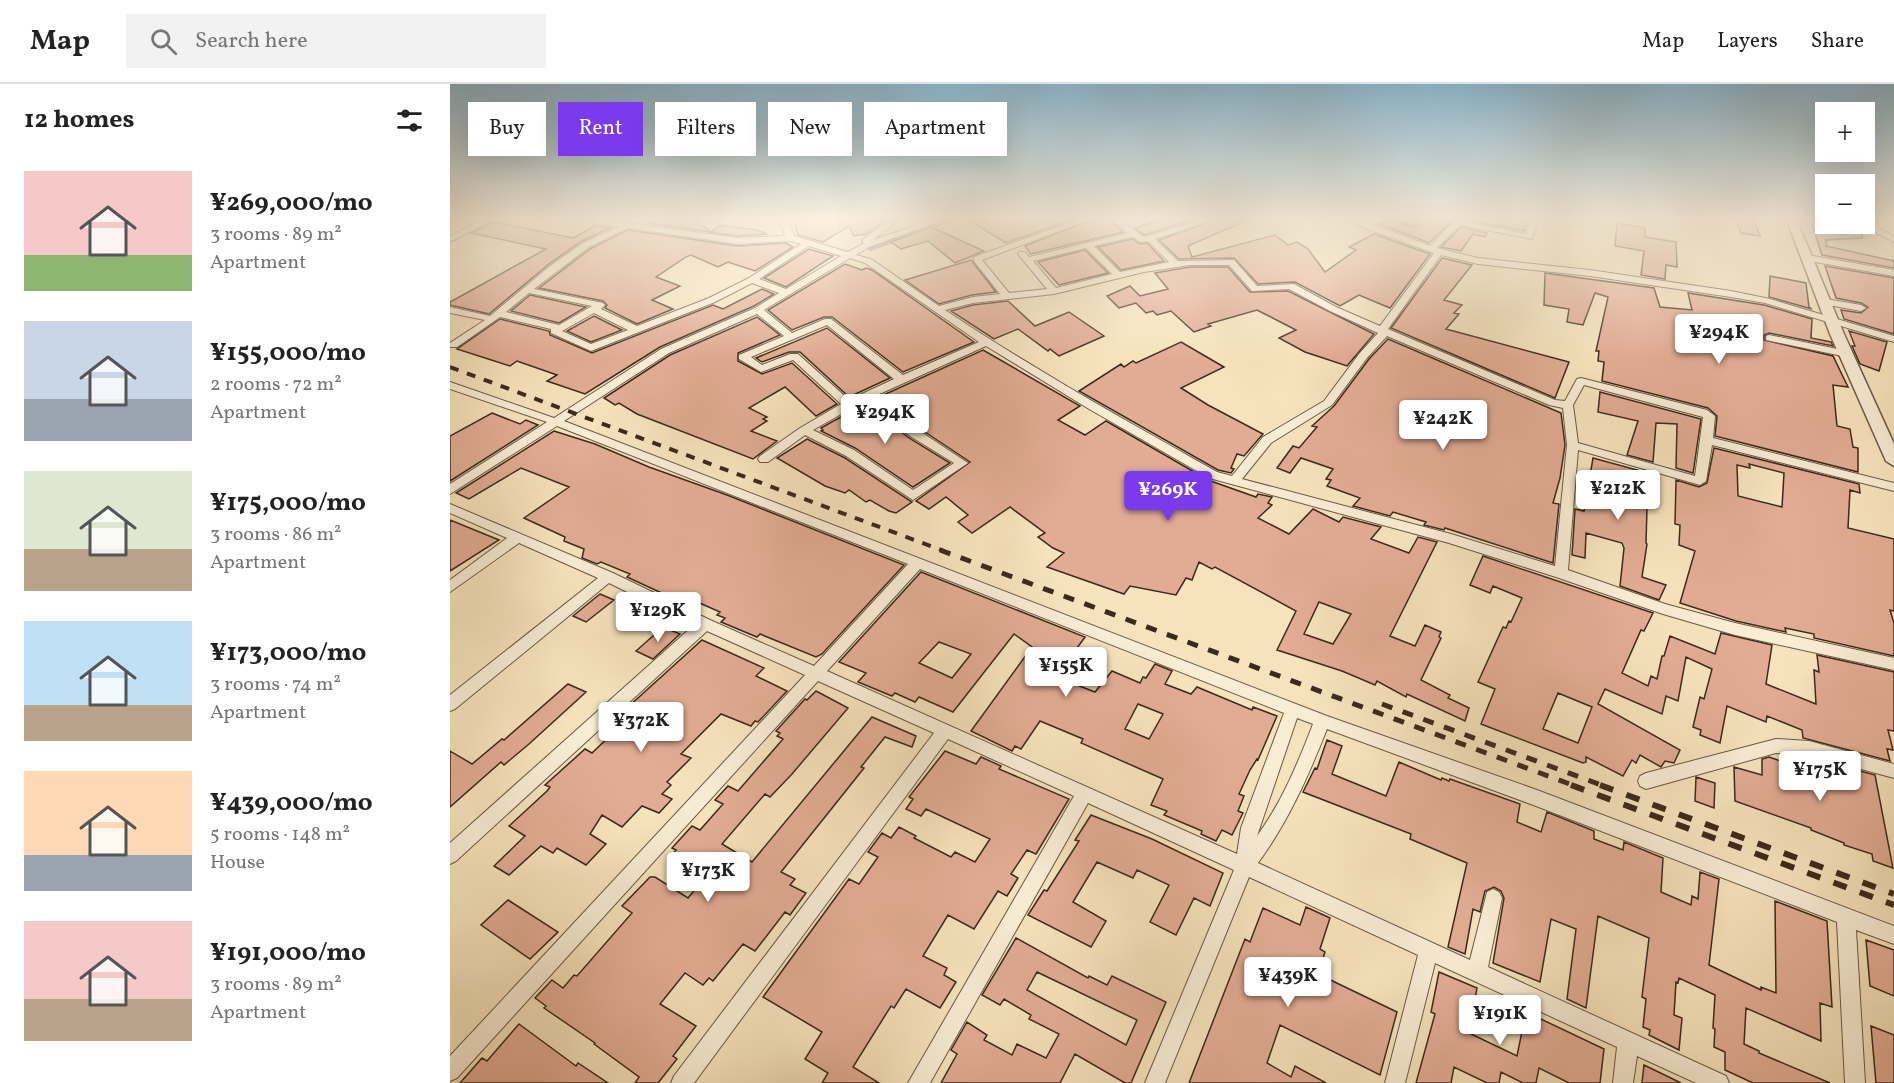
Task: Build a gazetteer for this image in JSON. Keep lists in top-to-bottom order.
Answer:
{
  "page": {
    "header": "Map",
    "search": "Search here",
    "nav": ["Map", "Layers", "Share"],
    "heading": "12 homes",
    "map_buttons": ["+", "−"],
    "chip": [
      "Buy",
      "Rent",
      "Filters",
      "New",
      "Apartment"
    ],
    "list": [
      {
        "name": "¥269,000/mo",
        "note": "3 rooms · 89 m² · Apartment"
      },
      {
        "name": "¥155,000/mo",
        "note": "2 rooms · 72 m² · Apartment"
      },
      {
        "name": "¥175,000/mo",
        "note": "3 rooms · 86 m² · Apartment"
      },
      {
        "name": "¥173,000/mo",
        "note": "3 rooms · 74 m² · Apartment"
      },
      {
        "name": "¥439,000/mo",
        "note": "5 rooms · 148 m² · House"
      },
      {
        "name": "¥191,000/mo",
        "note": "3 rooms · 89 m² · Apartment"
      }
    ],
    "price": [
      "¥294K",
      "¥294K",
      "¥242K",
      "¥212K",
      "¥269K",
      "¥129K",
      "¥155K",
      "¥372K",
      "¥175K",
      "¥173K",
      "¥439K",
      "¥191K"
    ]
  }
}
